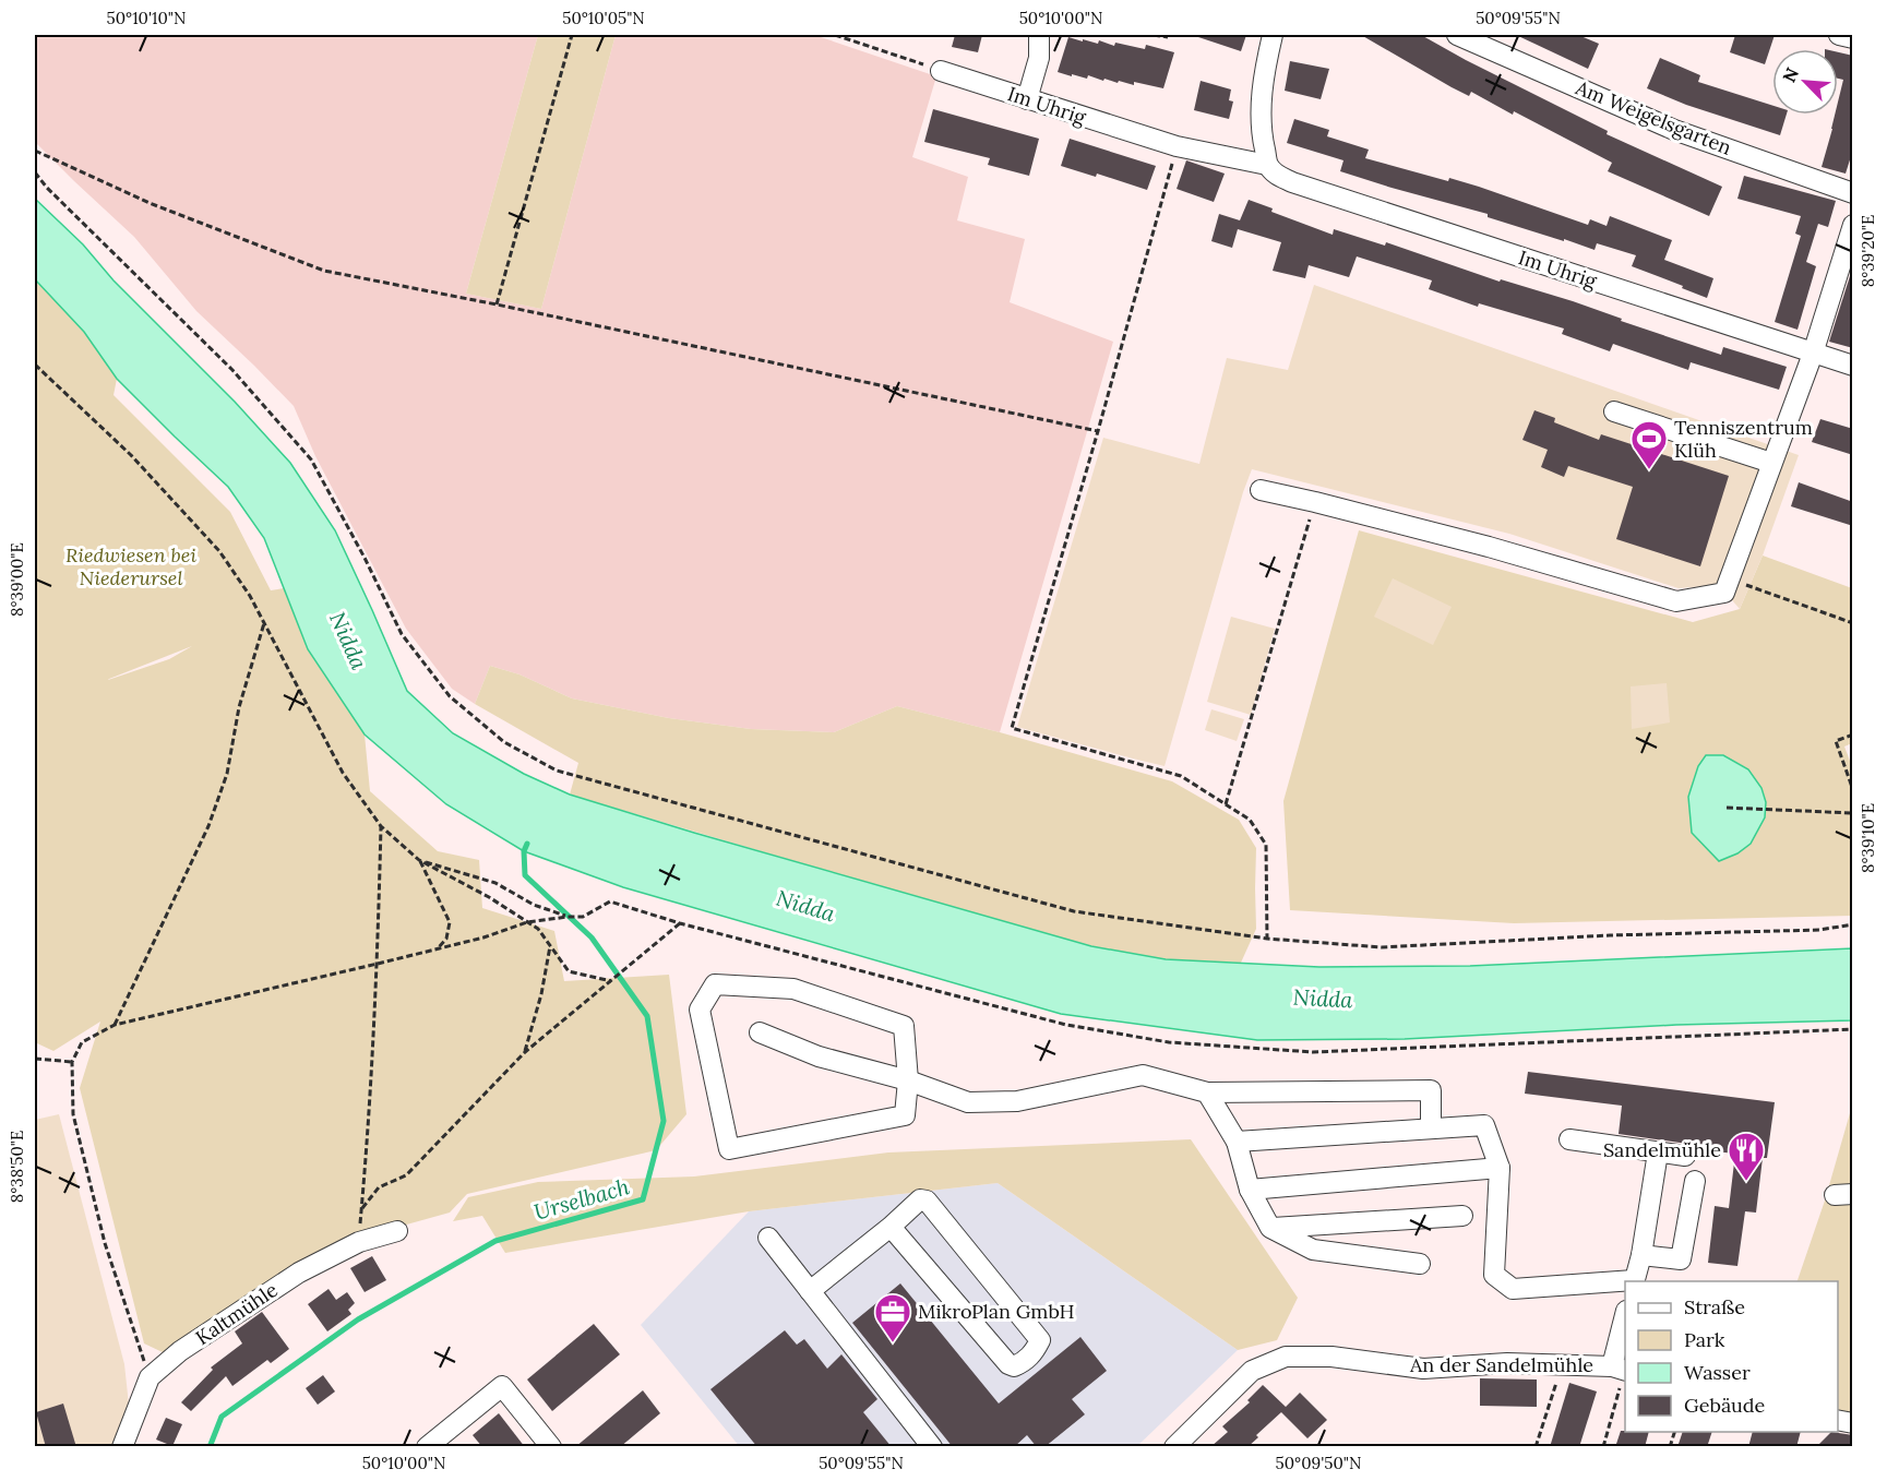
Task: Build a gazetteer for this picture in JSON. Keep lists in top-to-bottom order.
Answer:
{
  "streets": {
    "street": [
      "Im Uhrig",
      "Am Weigelsgarten",
      "Kaltmühle",
      "An der Sandelmühle"
    ]
  },
  "water": ["Nidda", "Urselbach"],
  "parks": ["Riedwiesen bei Niederursel"],
  "places": {
    "sports": ["Tenniszentrum Klüh"],
    "restaurant": ["Sandelmühle"],
    "office": ["MikroPlan GmbH"]
  },
  "legend": [
    "Straße",
    "Park",
    "Wasser",
    "Gebäude"
  ],
  "north": "top left",
  "coordinates": [
    "50°10'10\"N",
    "50°10'05\"N",
    "50°10'00\"N",
    "50°09'55\"N",
    "8°39'20\"E",
    "8°39'00\"E",
    "8°39'10\"E",
    "8°38'50\"E",
    "50°09'50\"N"
  ]
}
